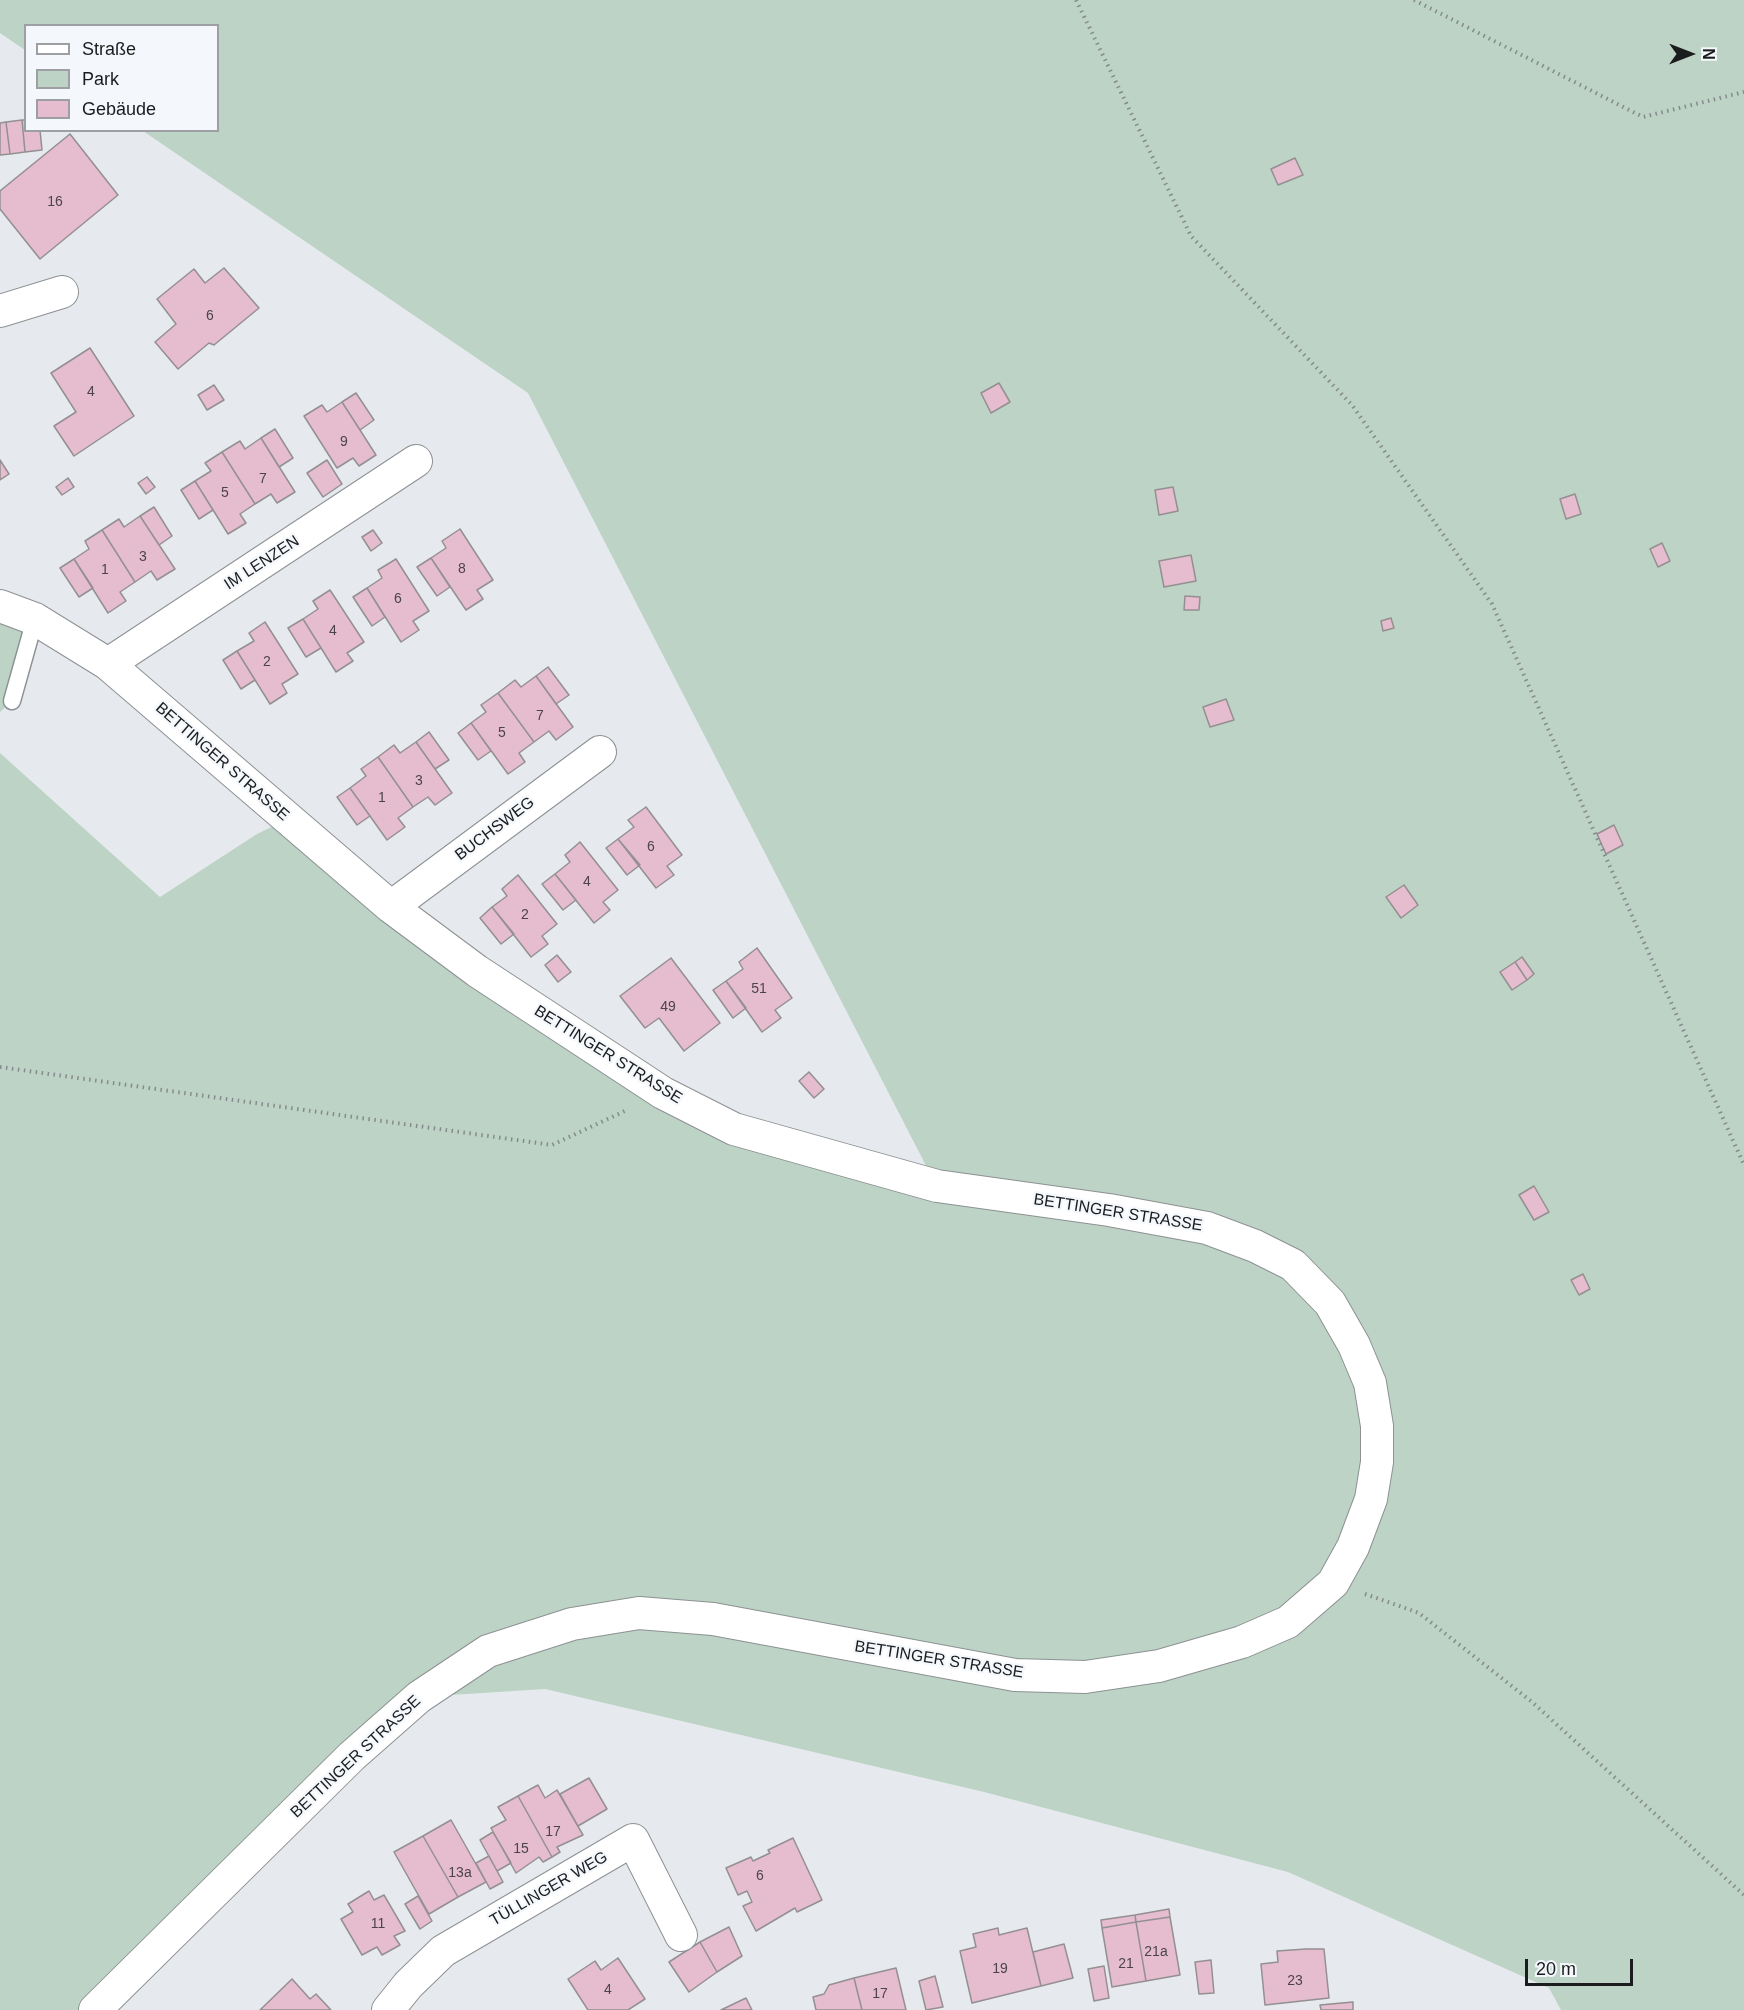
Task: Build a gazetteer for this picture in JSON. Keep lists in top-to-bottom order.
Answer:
{
  "streets": {
    "street": [
      "IM LENZEN",
      "BETTINGER STRASSE",
      "BUCHSWEG",
      "TÜLLINGER WEG"
    ]
  },
  "crossings": [
    ["IM LENZEN", "BETTINGER STRASSE"],
    ["BETTINGER STRASSE", "BUCHSWEG"]
  ],
  "house_numbers": [
    "16",
    "6",
    "4",
    "9",
    "7",
    "5",
    "3",
    "8",
    "1",
    "6",
    "4",
    "2",
    "7",
    "5",
    "3",
    "1",
    "6",
    "4",
    "2",
    "51",
    "49",
    "17",
    "15",
    "13a",
    "6",
    "11",
    "21a",
    "21",
    "19",
    "23",
    "4",
    "17"
  ],
  "legend": ["Straße", "Park", "Gebäude"],
  "scale_bar": "20 m",
  "north": "right"
}
